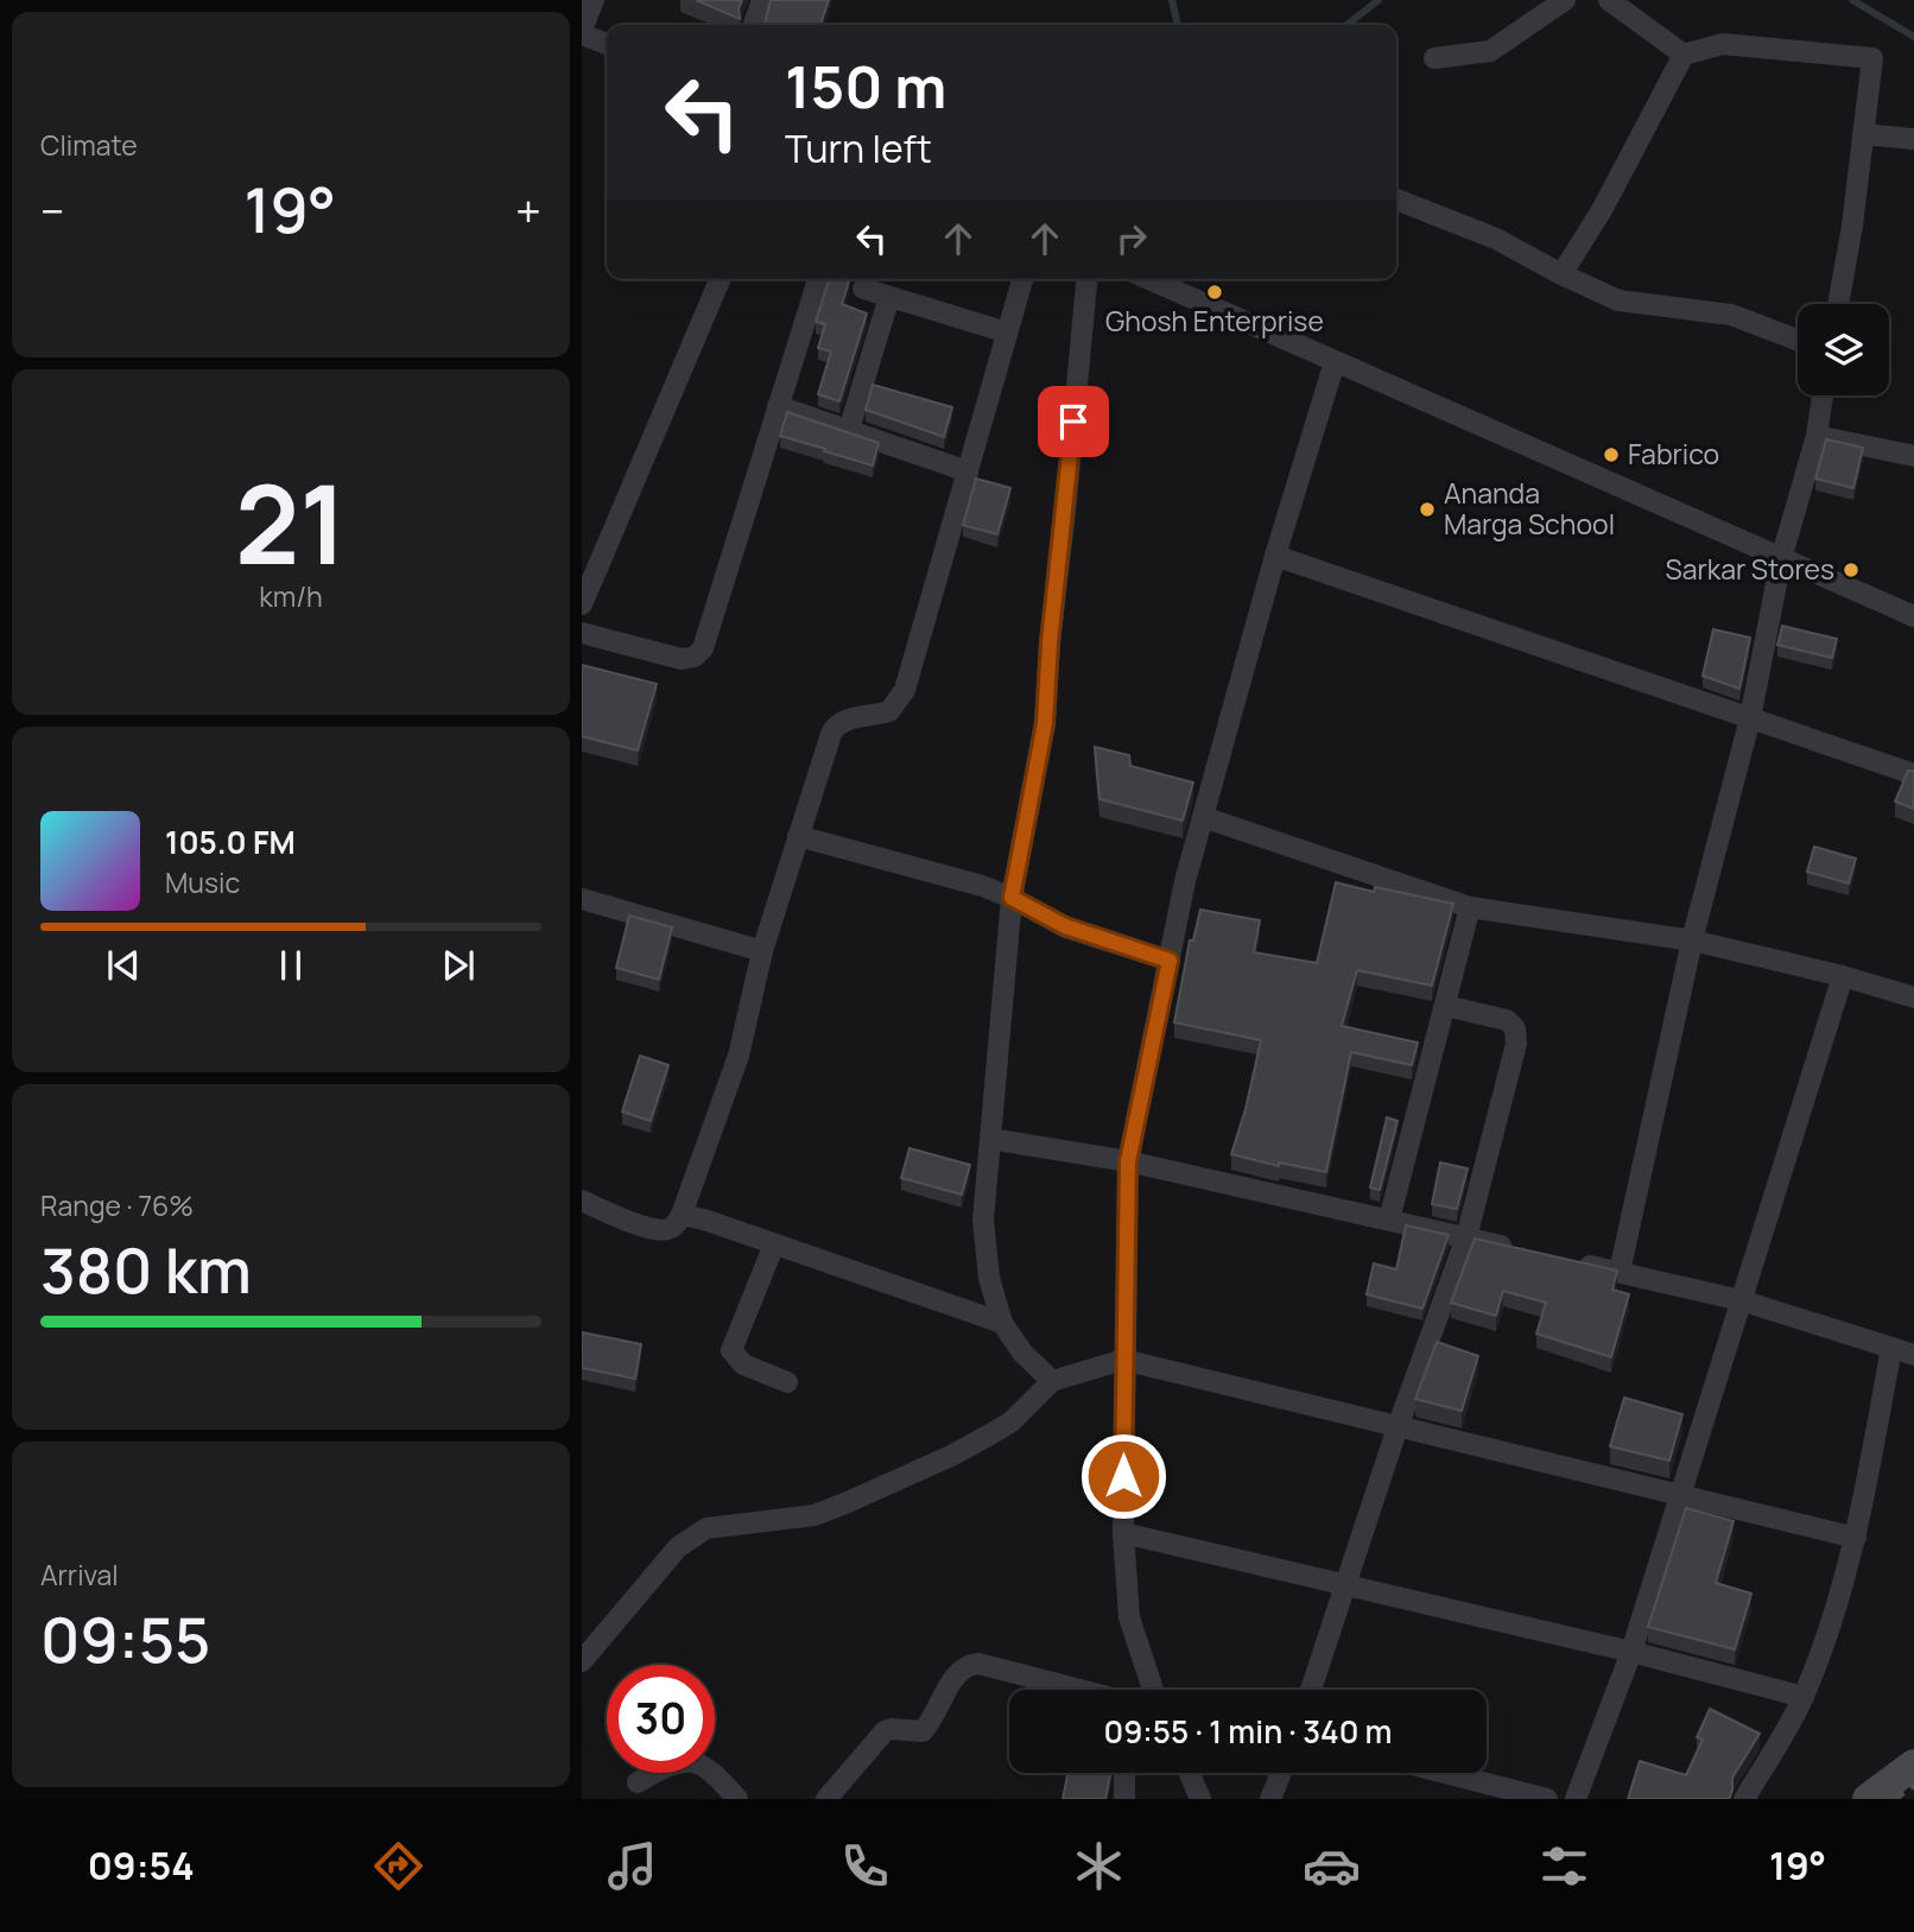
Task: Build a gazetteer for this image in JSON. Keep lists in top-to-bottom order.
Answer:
{
  "places": [
    "Ghosh Enterprise",
    "Fabrico",
    "Ananda Marga School",
    "Sarkar Stores"
  ],
  "page": {
    "tile": [
      "Climate",
      ["21", "km/h"],
      ["Range · 76%", "380 km"],
      ["Arrival", "09:55"]
    ],
    "turn": ["150 m", "Turn left"],
    "heat": ["−", "19°", "+"],
    "song": ["105.0 FM", "Music"],
    "limit": "30",
    "trip": "09:55 · 1 min · 340 m",
    "tabs": ["09:54", "19°"]
  }
}
